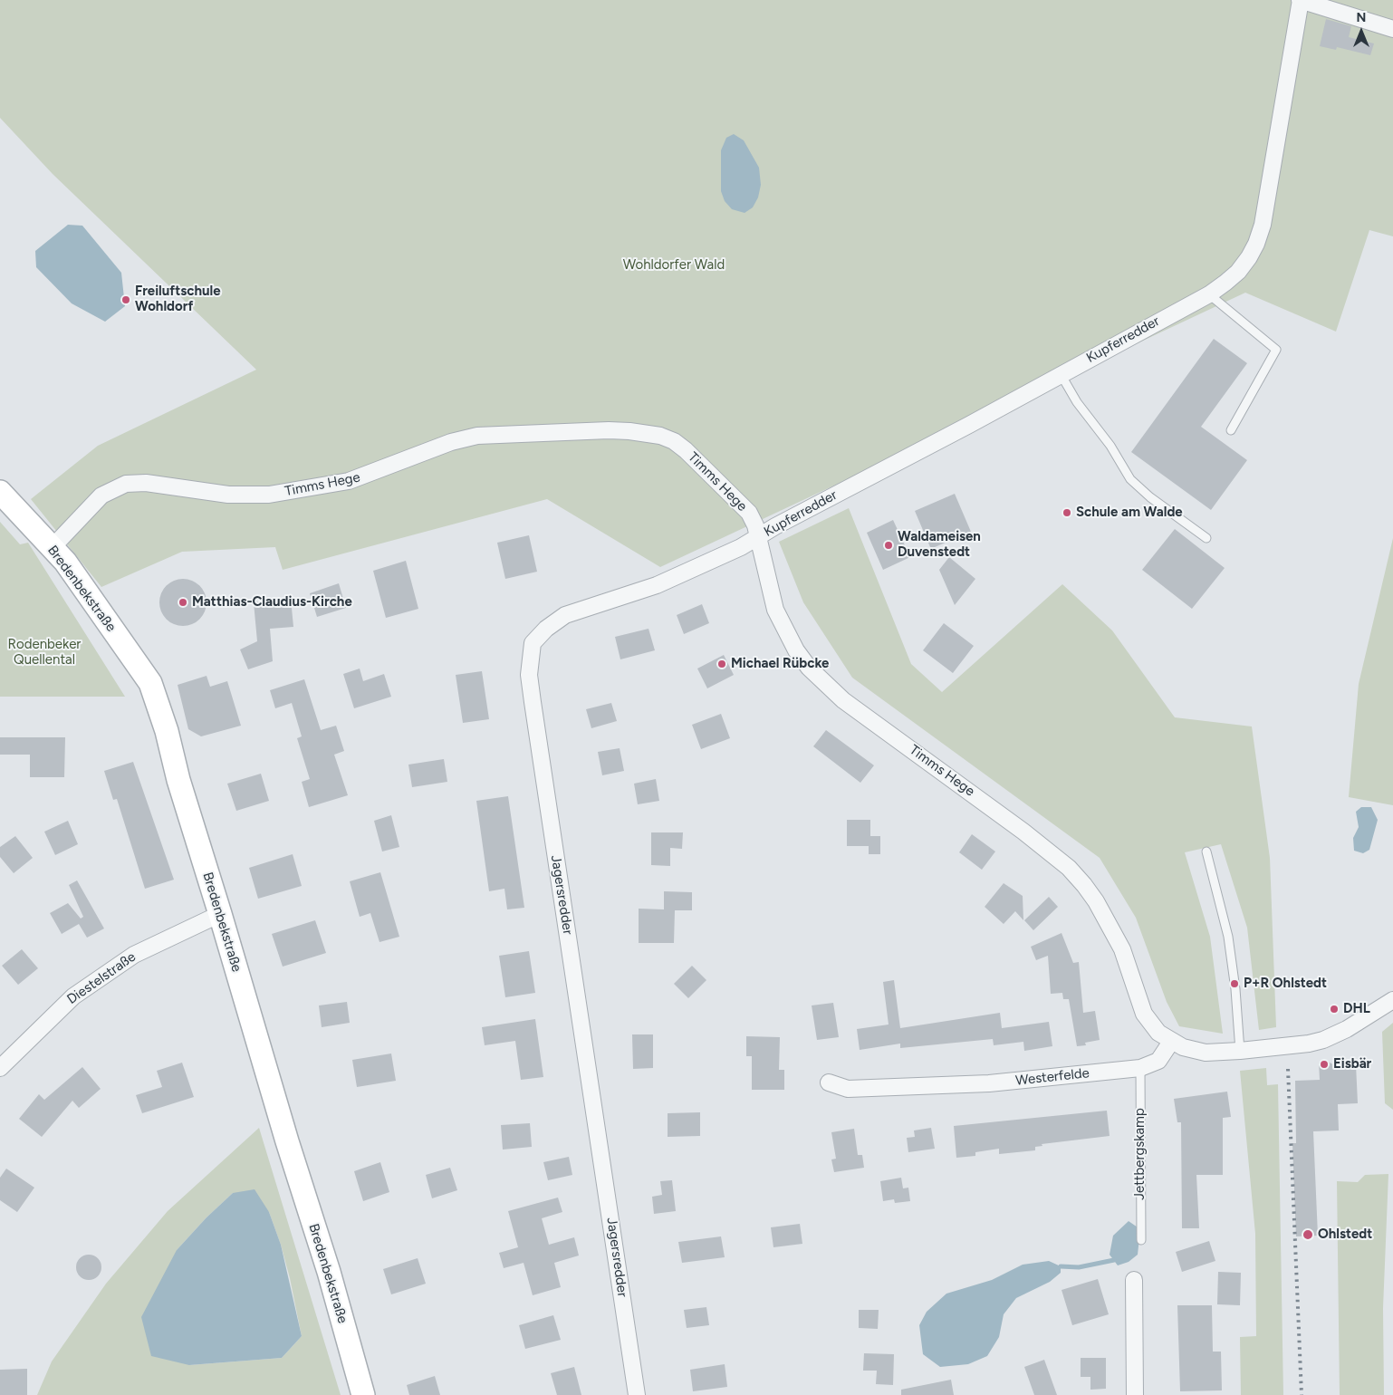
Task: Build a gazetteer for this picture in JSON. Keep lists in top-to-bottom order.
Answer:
{
  "streets": {
    "street": [
      "Kupferredder",
      "Timms Hege",
      "Bredenbekstraße",
      "Jagersredder",
      "Diestelstraße",
      "Westerfelde"
    ],
    "lane": ["Jettbergskamp"]
  },
  "crossings": [
    ["Kupferredder", "Timms Hege"],
    ["Kupferredder", "Jagersredder"],
    ["Timms Hege", "Bredenbekstraße"],
    ["Timms Hege", "Jagersredder"],
    ["Timms Hege", "Westerfelde"],
    ["Bredenbekstraße", "Diestelstraße"],
    ["Westerfelde", "Jettbergskamp"]
  ],
  "parks": ["Wohldorfer Wald", "Rodenbeker Quellental"],
  "places": [
    "Freiluftschule Wohldorf",
    "Schule am Walde",
    "Waldameisen Duvenstedt",
    "Matthias-Claudius-Kirche",
    "Michael Rübcke",
    "P+R Ohlstedt",
    "DHL",
    "Eisbär",
    "Ohlstedt"
  ],
  "north": "top"
}
